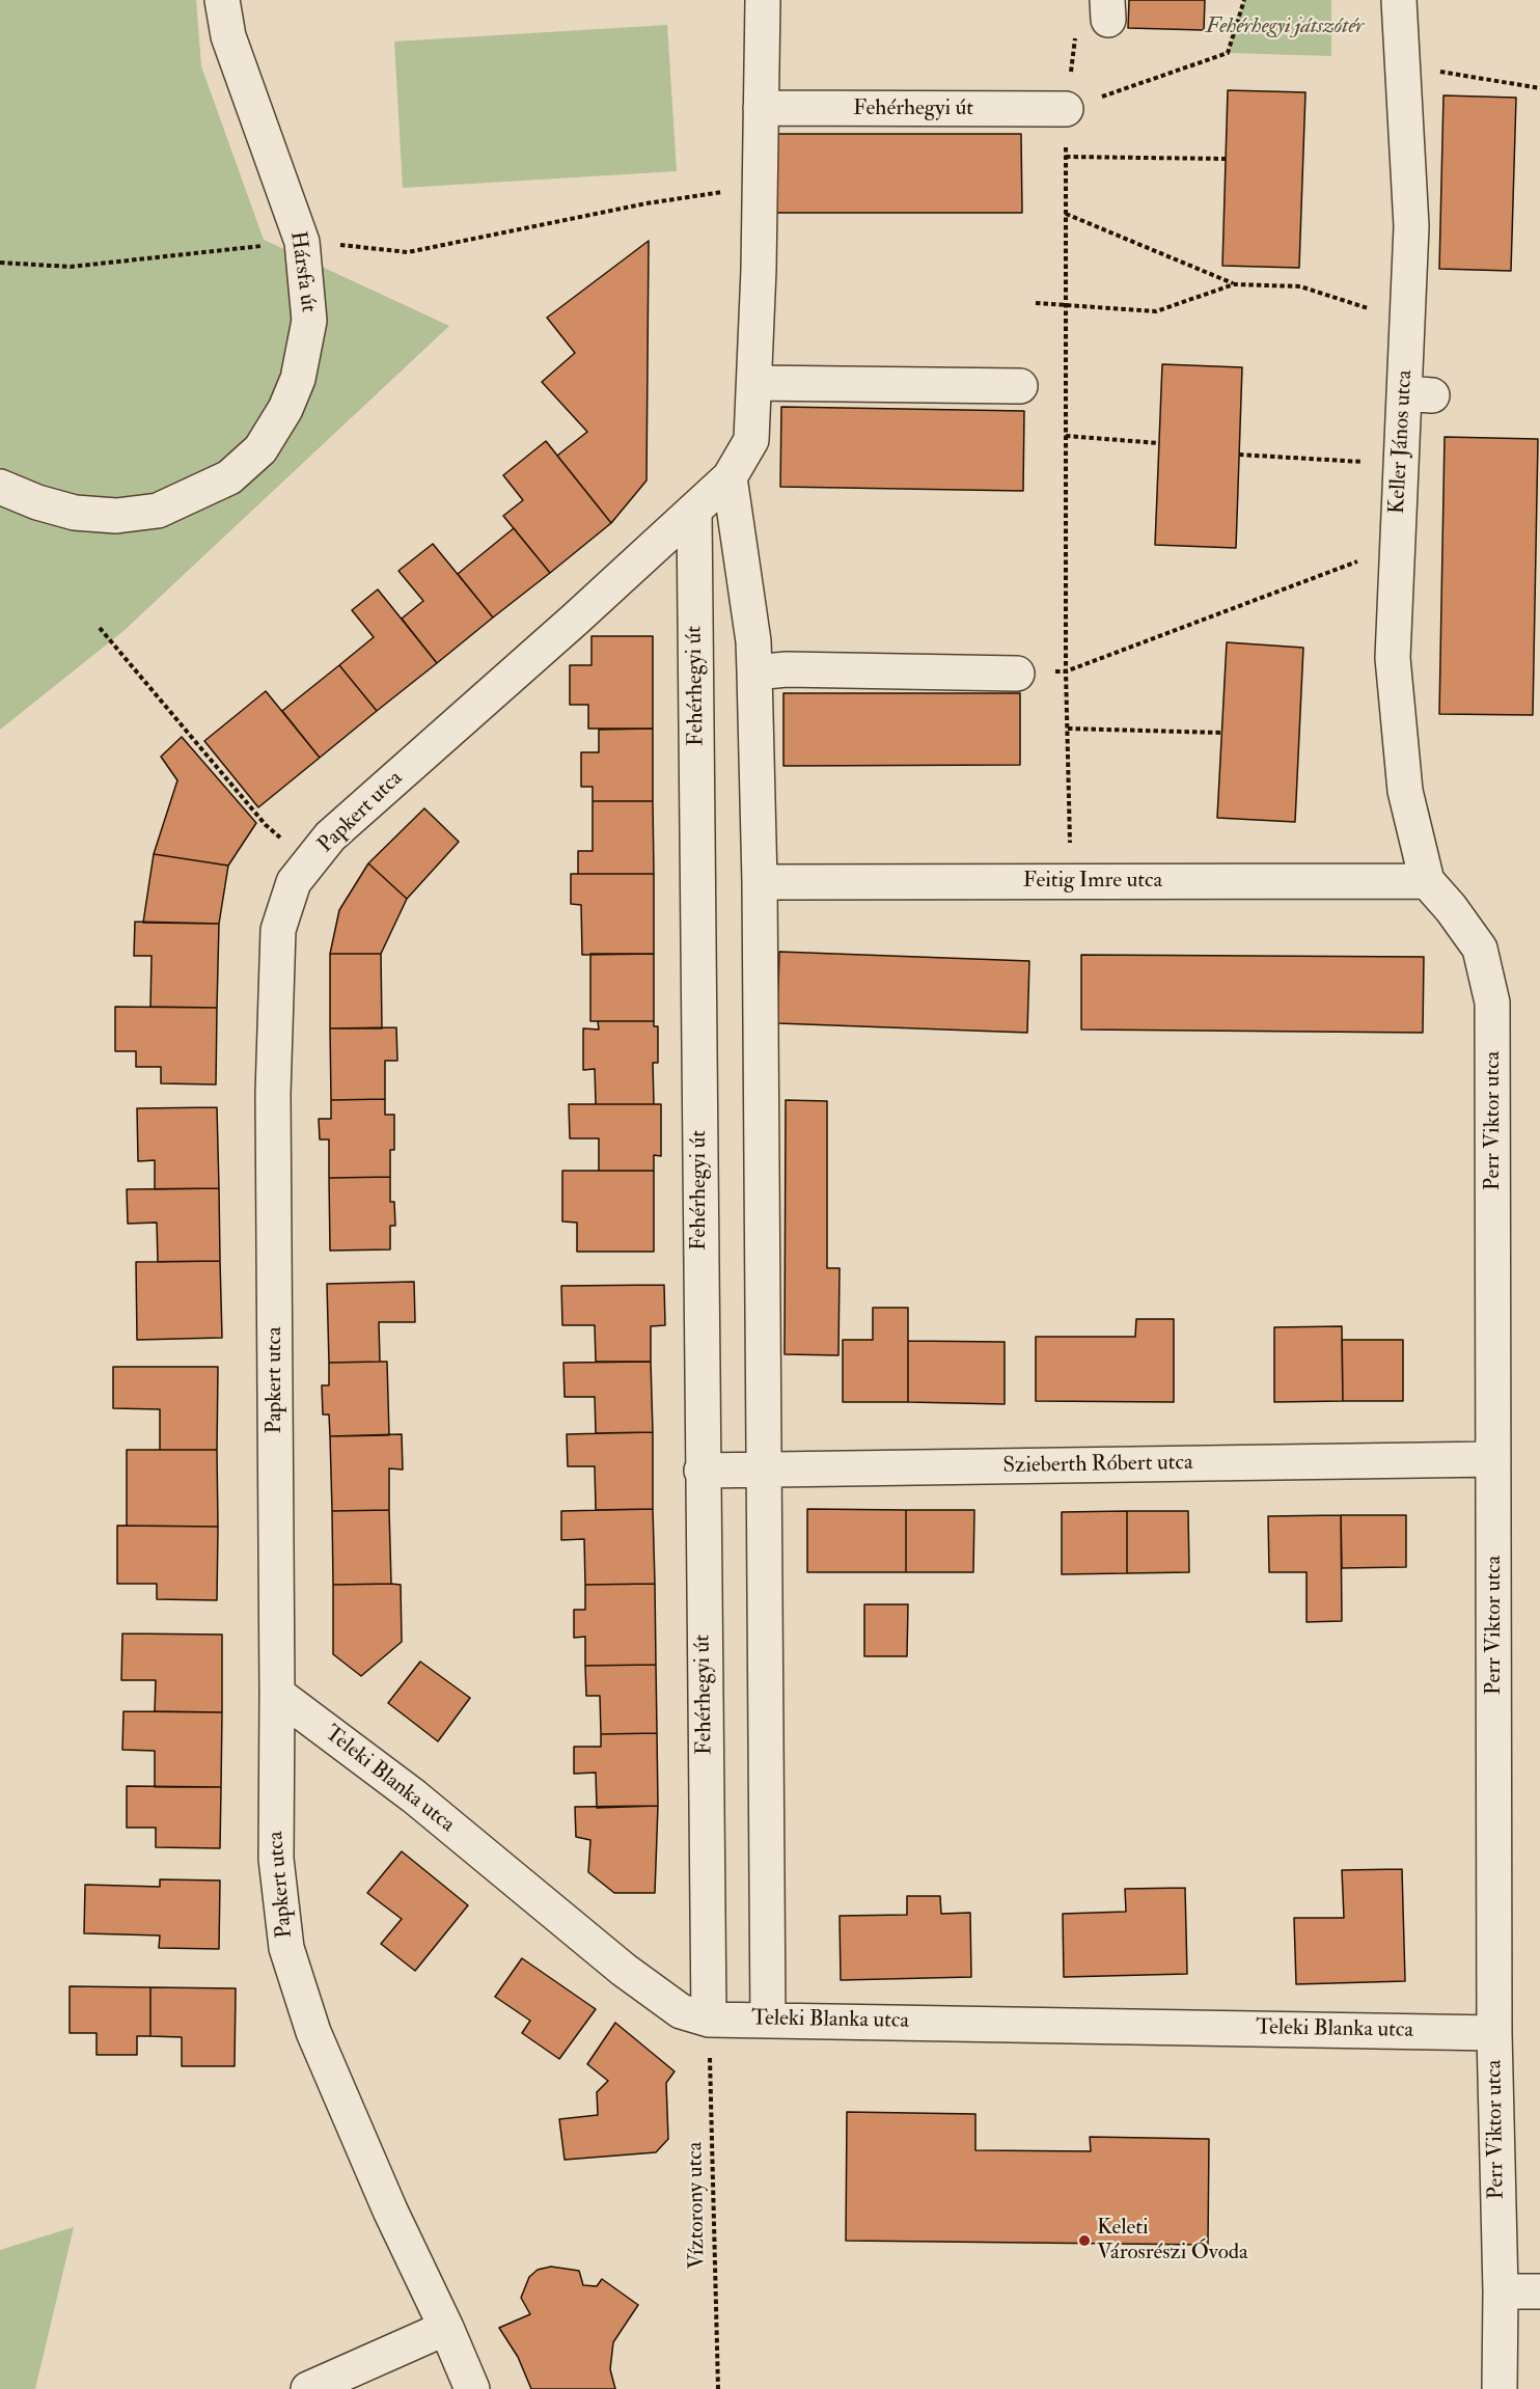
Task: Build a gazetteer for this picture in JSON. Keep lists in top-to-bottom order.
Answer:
{
  "streets": {
    "street": [
      "Fehérhegyi út",
      "Hársfa út",
      "Keller János utca",
      "Papkert utca",
      "Feitig Imre utca",
      "Perr Viktor utca",
      "Szieberth Róbert utca",
      "Teleki Blanka utca"
    ],
    "path": ["Víztorony utca"]
  },
  "crossings": [
    ["Fehérhegyi út", "Papkert utca"],
    ["Fehérhegyi út", "Szieberth Róbert utca"],
    ["Fehérhegyi út", "Teleki Blanka utca"],
    ["Fehérhegyi út", "Víztorony utca"],
    ["Keller János utca", "Feitig Imre utca"],
    ["Keller János utca", "Perr Viktor utca"],
    ["Papkert utca", "Teleki Blanka utca"],
    ["Feitig Imre utca", "Perr Viktor utca"],
    ["Perr Viktor utca", "Szieberth Róbert utca"],
    ["Perr Viktor utca", "Teleki Blanka utca"],
    ["Teleki Blanka utca", "Víztorony utca"]
  ],
  "parks": ["Fehérhegyi játszótér"],
  "places": ["Keleti Városrészi Óvoda"]
}
